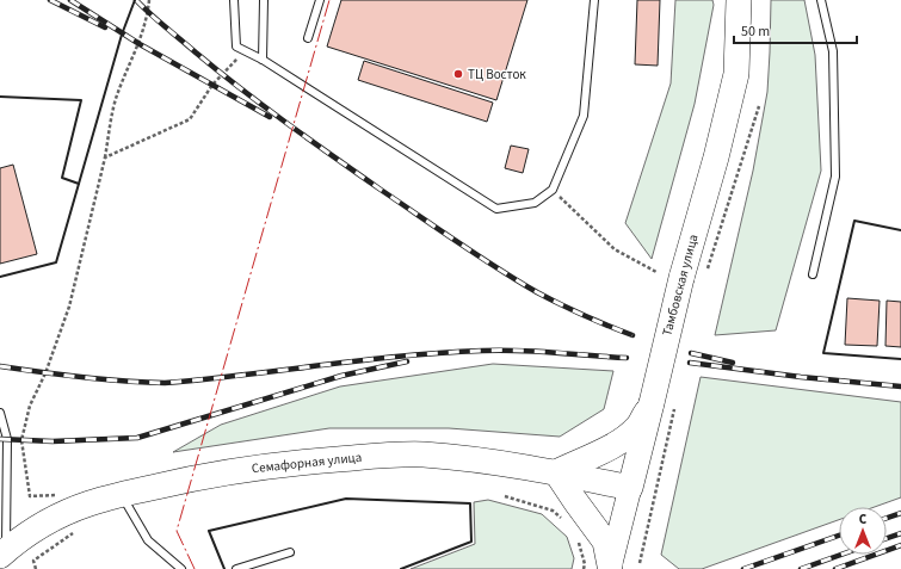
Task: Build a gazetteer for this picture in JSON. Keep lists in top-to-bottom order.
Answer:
{
  "streets": {
    "highway": ["Тамбовская улица", "Семафорная улица"]
  },
  "crossings": [
    ["Тамбовская улица", "Семафорная улица"]
  ],
  "places": ["ТЦ Восток"],
  "scale_bar": "50 m",
  "north": "top"
}
